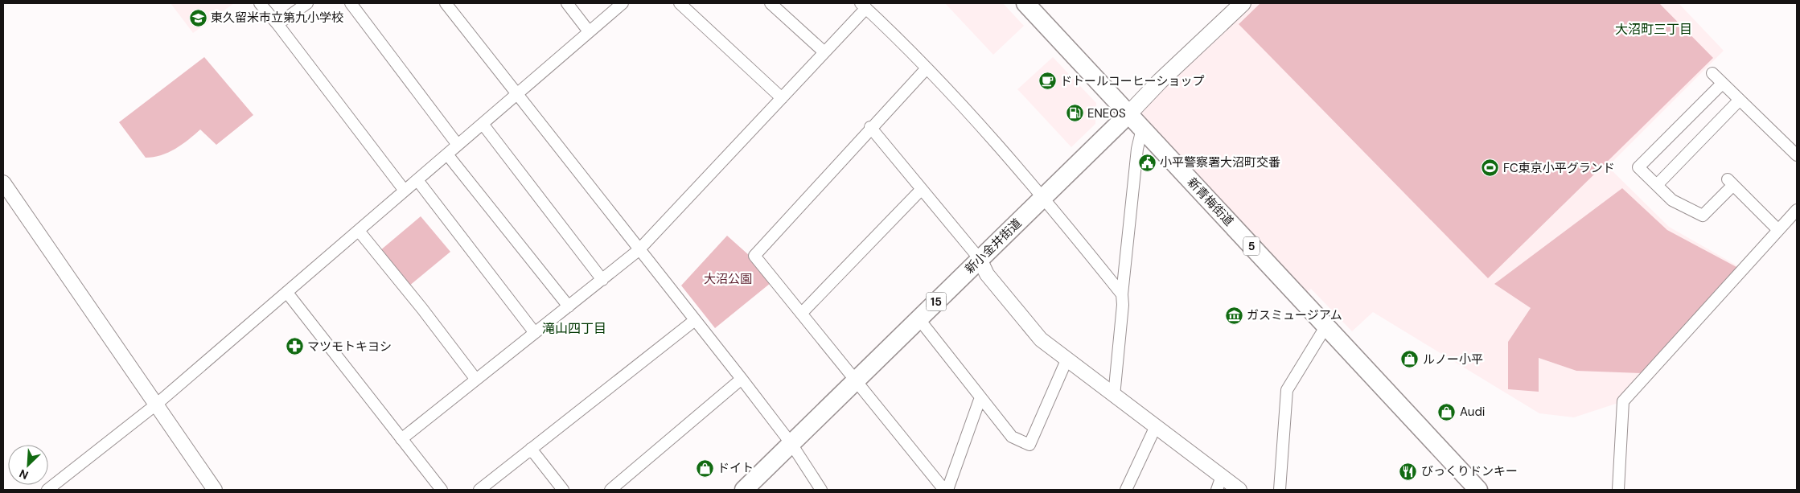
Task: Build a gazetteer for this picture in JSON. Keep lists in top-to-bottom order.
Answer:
{
  "streets": {
    "main road": [
      "新青梅街道",
      "新小金井街道",
      "5",
      "15"
    ]
  },
  "crossings": [
    ["新青梅街道", "新小金井街道"]
  ],
  "districts": ["大沼町三丁目", "滝山四丁目"],
  "parks": ["大沼公園"],
  "places": {
    "school or university": ["東久留米市立第九小学校"],
    "cafe": ["ドトールコーヒーショップ"],
    "fuel station": ["ENEOS"],
    "public building": ["小平警察署大沼町交番"],
    "sports": ["FC東京小平グランド"],
    "museum": ["ガスミュージアム"],
    "pharmacy": ["マツモトキヨシ"],
    "shop": ["ルノー小平", "Audi", "ドイト"],
    "restaurant": ["びっくりドンキー"]
  },
  "north": "bottom left"
}
